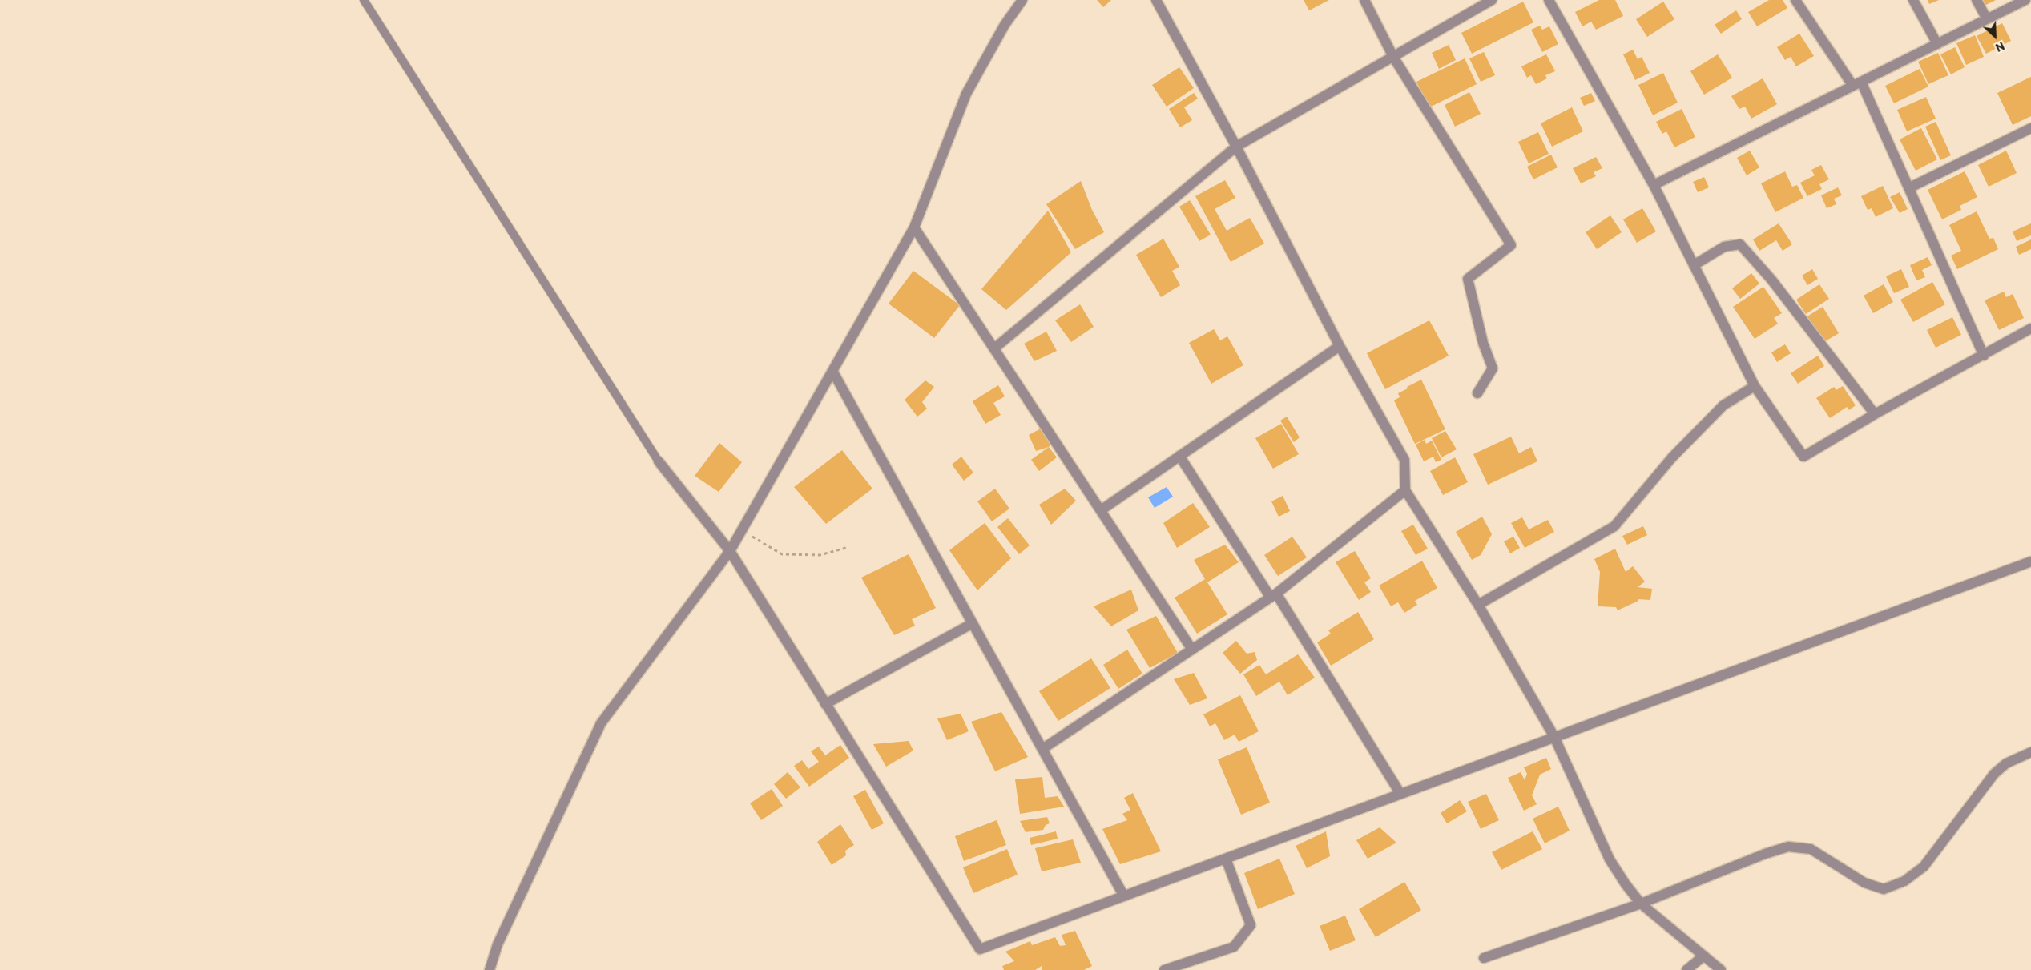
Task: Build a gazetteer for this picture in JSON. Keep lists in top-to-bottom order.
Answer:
{
  "north": "bottom right"
}
